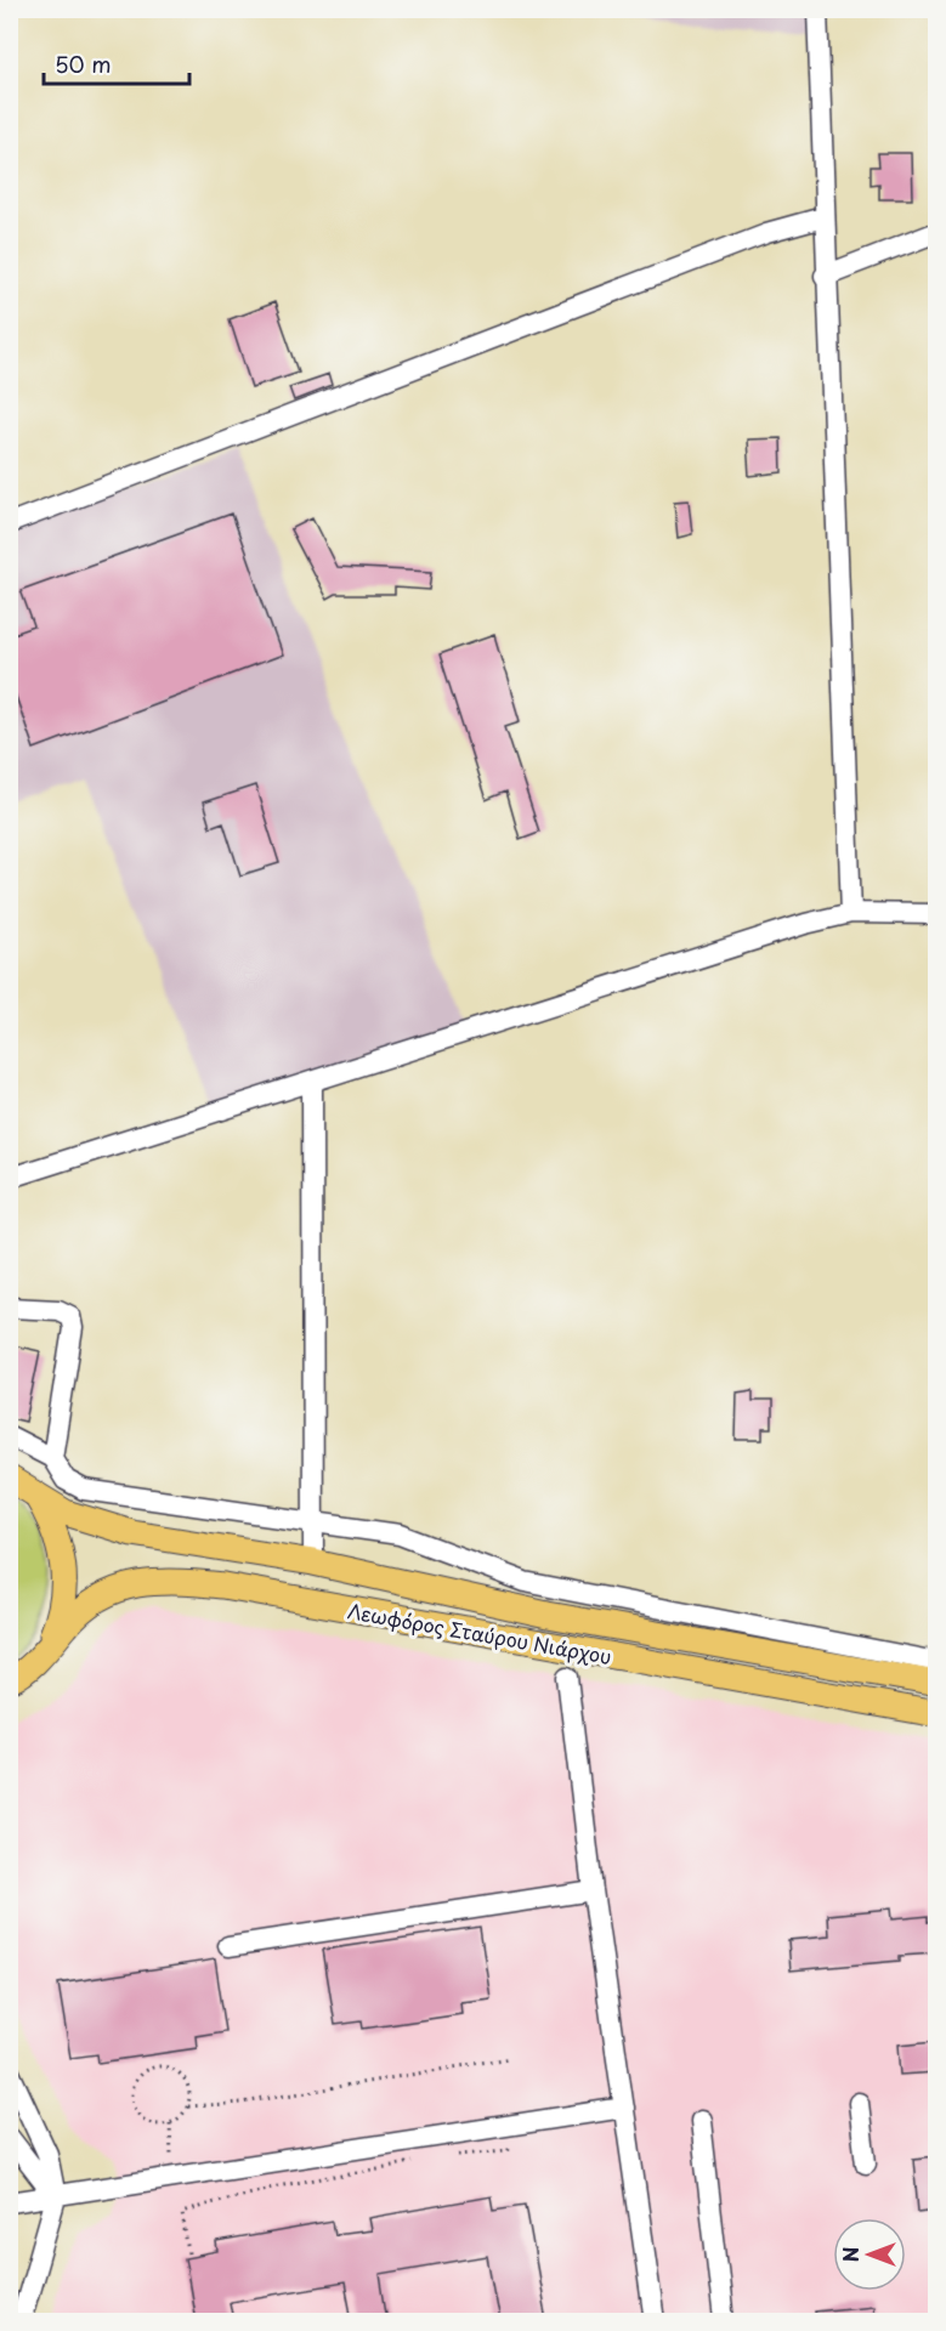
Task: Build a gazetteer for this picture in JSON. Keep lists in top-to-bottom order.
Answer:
{
  "streets": {
    "main road": ["Λεωφόρος Σταύρου Νιάρχου"]
  },
  "scale_bar": "50 m",
  "north": "left"
}
